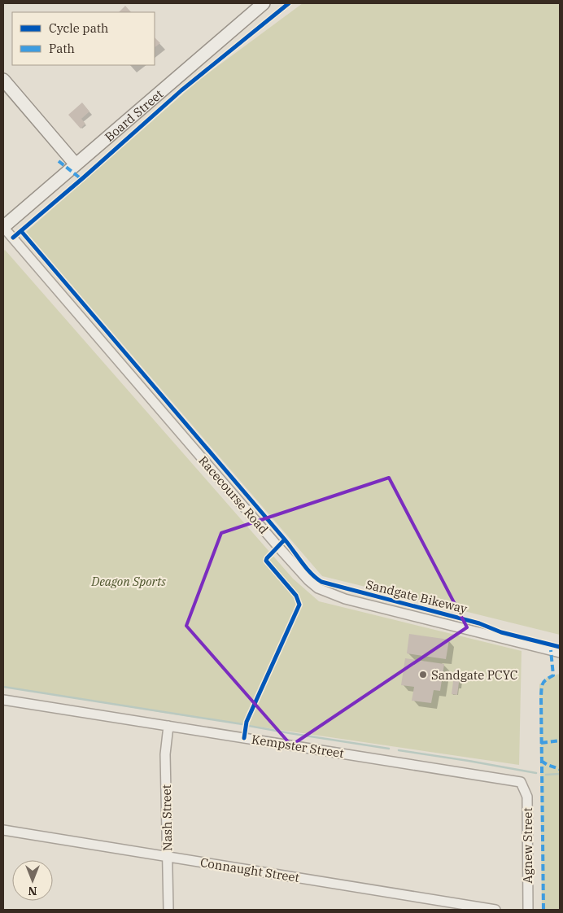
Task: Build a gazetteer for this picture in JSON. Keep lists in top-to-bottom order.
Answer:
{
  "streets": {
    "main road": ["Board Street"],
    "street": [
      "Racecourse Road",
      "Kempster Street",
      "Nash Street",
      "Agnew Street",
      "Connaught Street"
    ],
    "cycle path": ["Sandgate Bikeway"]
  },
  "crossings": [
    ["Board Street", "Racecourse Road"],
    ["Kempster Street", "Nash Street"],
    ["Kempster Street", "Agnew Street"],
    ["Nash Street", "Connaught Street"]
  ],
  "parks": ["Deagon Sports"],
  "places": ["Sandgate PCYC"],
  "legend": ["Cycle path", "Path"],
  "north": "bottom"
}
